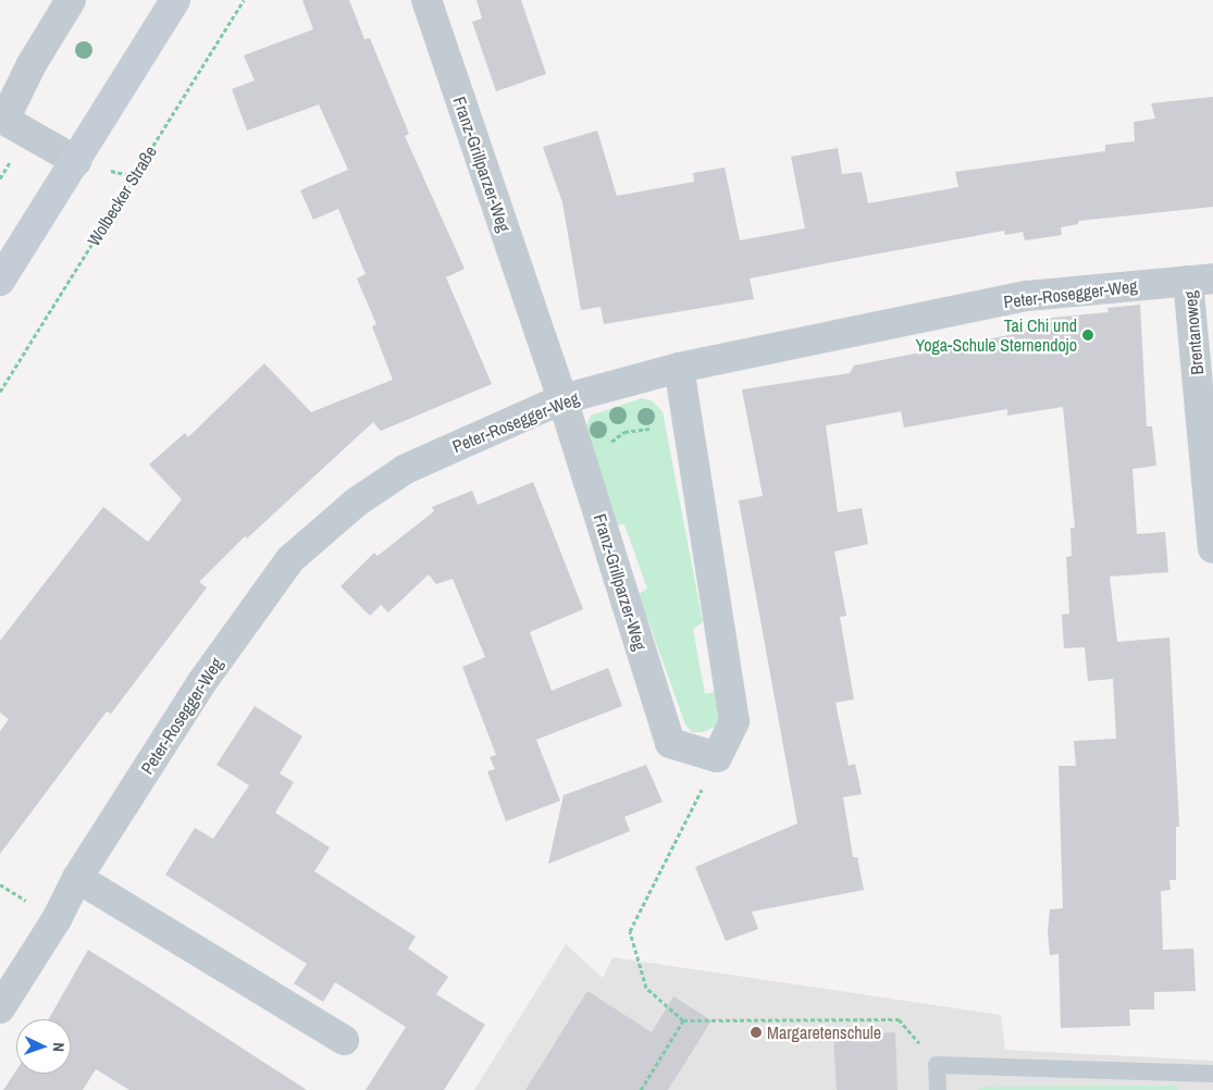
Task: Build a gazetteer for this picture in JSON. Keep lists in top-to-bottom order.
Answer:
{
  "streets": {
    "street": ["Franz-Grillparzer-Weg", "Peter-Rosegger-Weg", "Brentanoweg"],
    "path": ["Wolbecker Straße"]
  },
  "crossings": [
    ["Franz-Grillparzer-Weg", "Peter-Rosegger-Weg"],
    ["Peter-Rosegger-Weg", "Brentanoweg"]
  ],
  "places": ["Tai Chi und Yoga-Schule Sternendojo", "Margaretenschule"],
  "north": "right"
}
